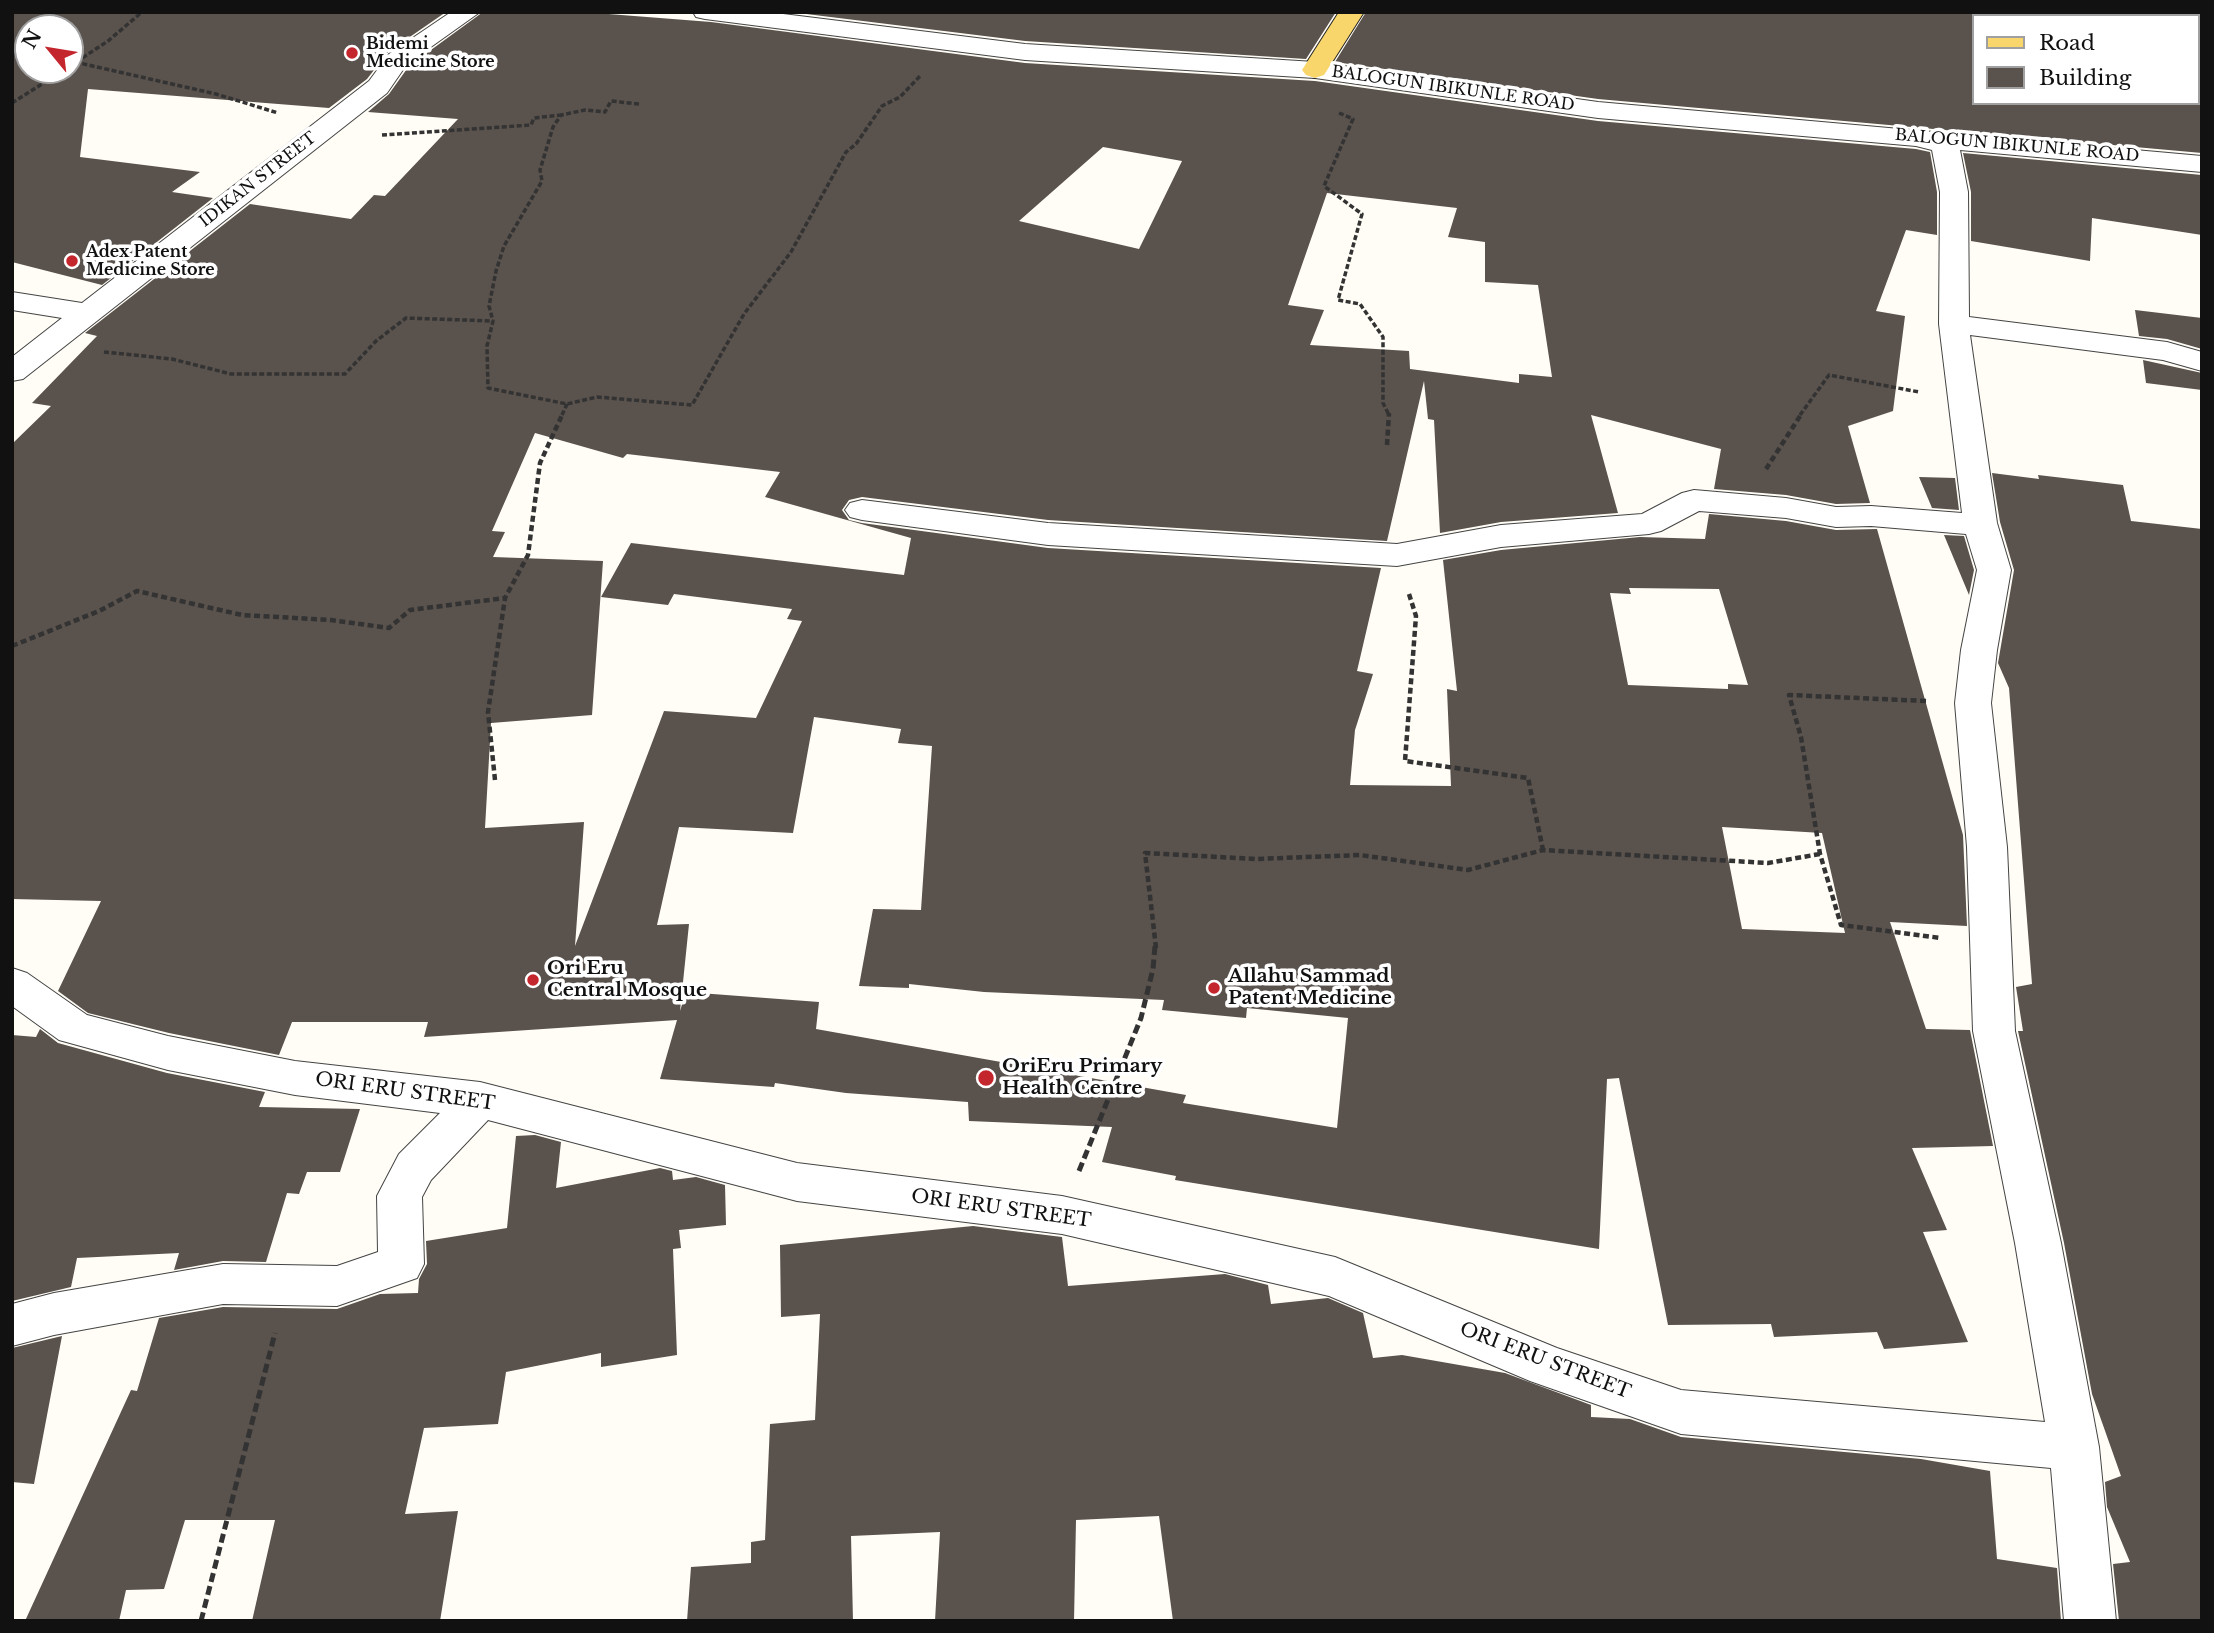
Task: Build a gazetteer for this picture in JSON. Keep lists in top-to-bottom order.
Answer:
{
  "streets": {
    "street": ["BALOGUN IBIKUNLE ROAD", "IDIKAN STREET", "ORI ERU STREET"]
  },
  "places": [
    "Bidemi Medicine Store",
    "Adex Patent Medicine Store",
    "Ori Eru Central Mosque",
    "Allahu Sammad Patent Medicine",
    "OriEru Primary Health Centre"
  ],
  "legend": ["Road", "Building"],
  "north": "top left"
}
